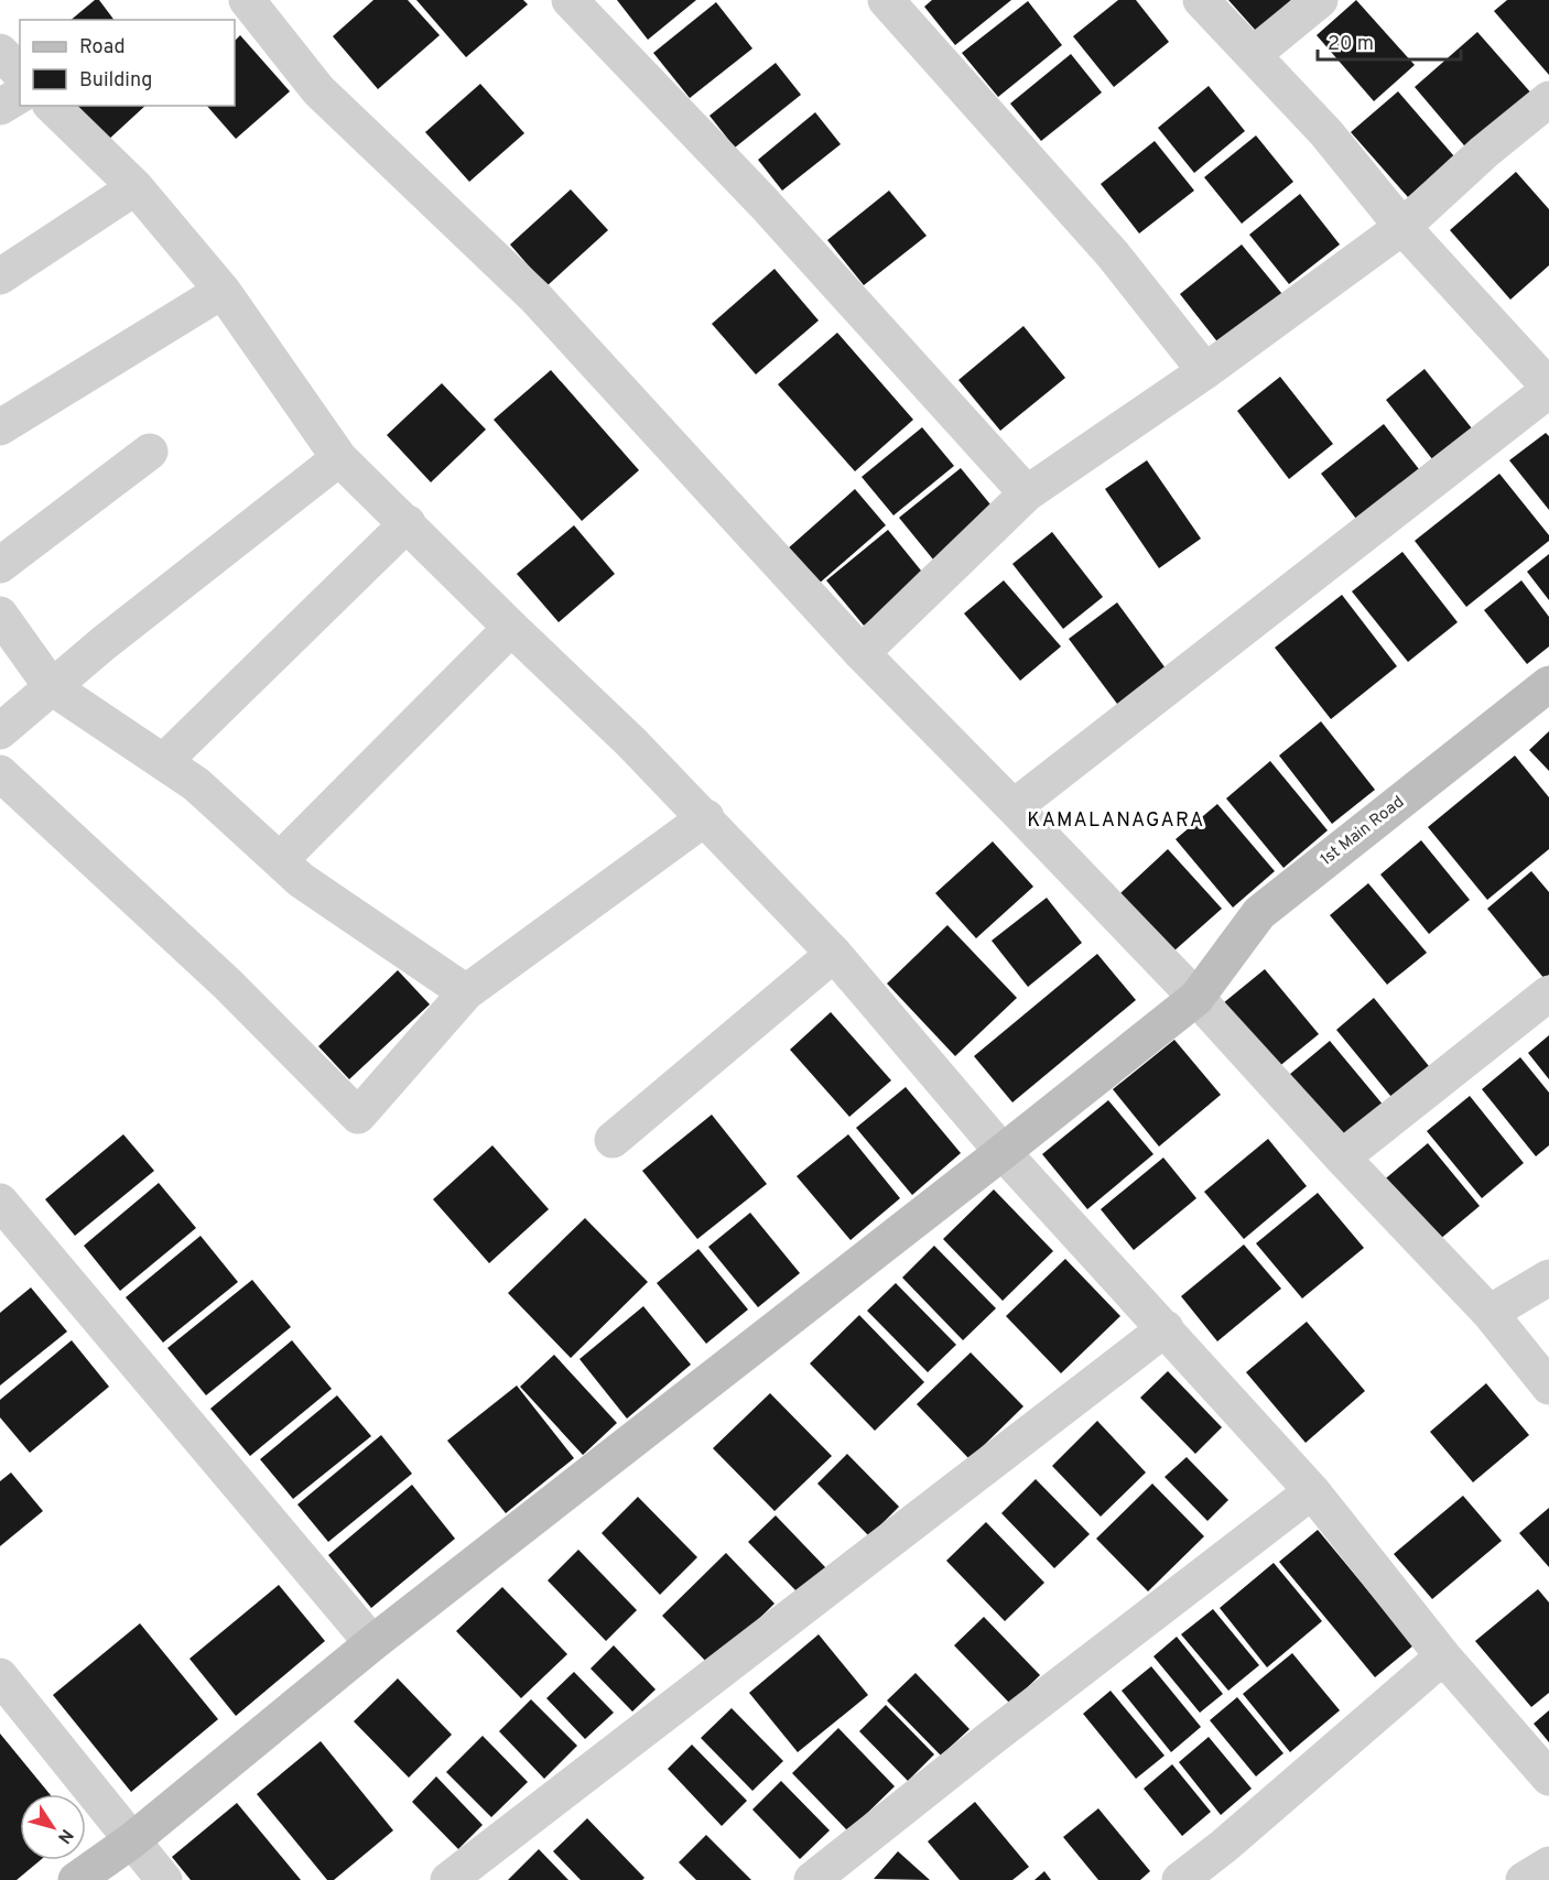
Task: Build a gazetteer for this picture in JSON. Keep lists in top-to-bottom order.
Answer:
{
  "streets": {
    "street": ["1st Main Road"]
  },
  "districts": ["KAMALANAGARA"],
  "legend": ["Road", "Building"],
  "scale_bar": "20 m",
  "north": "bottom right"
}
